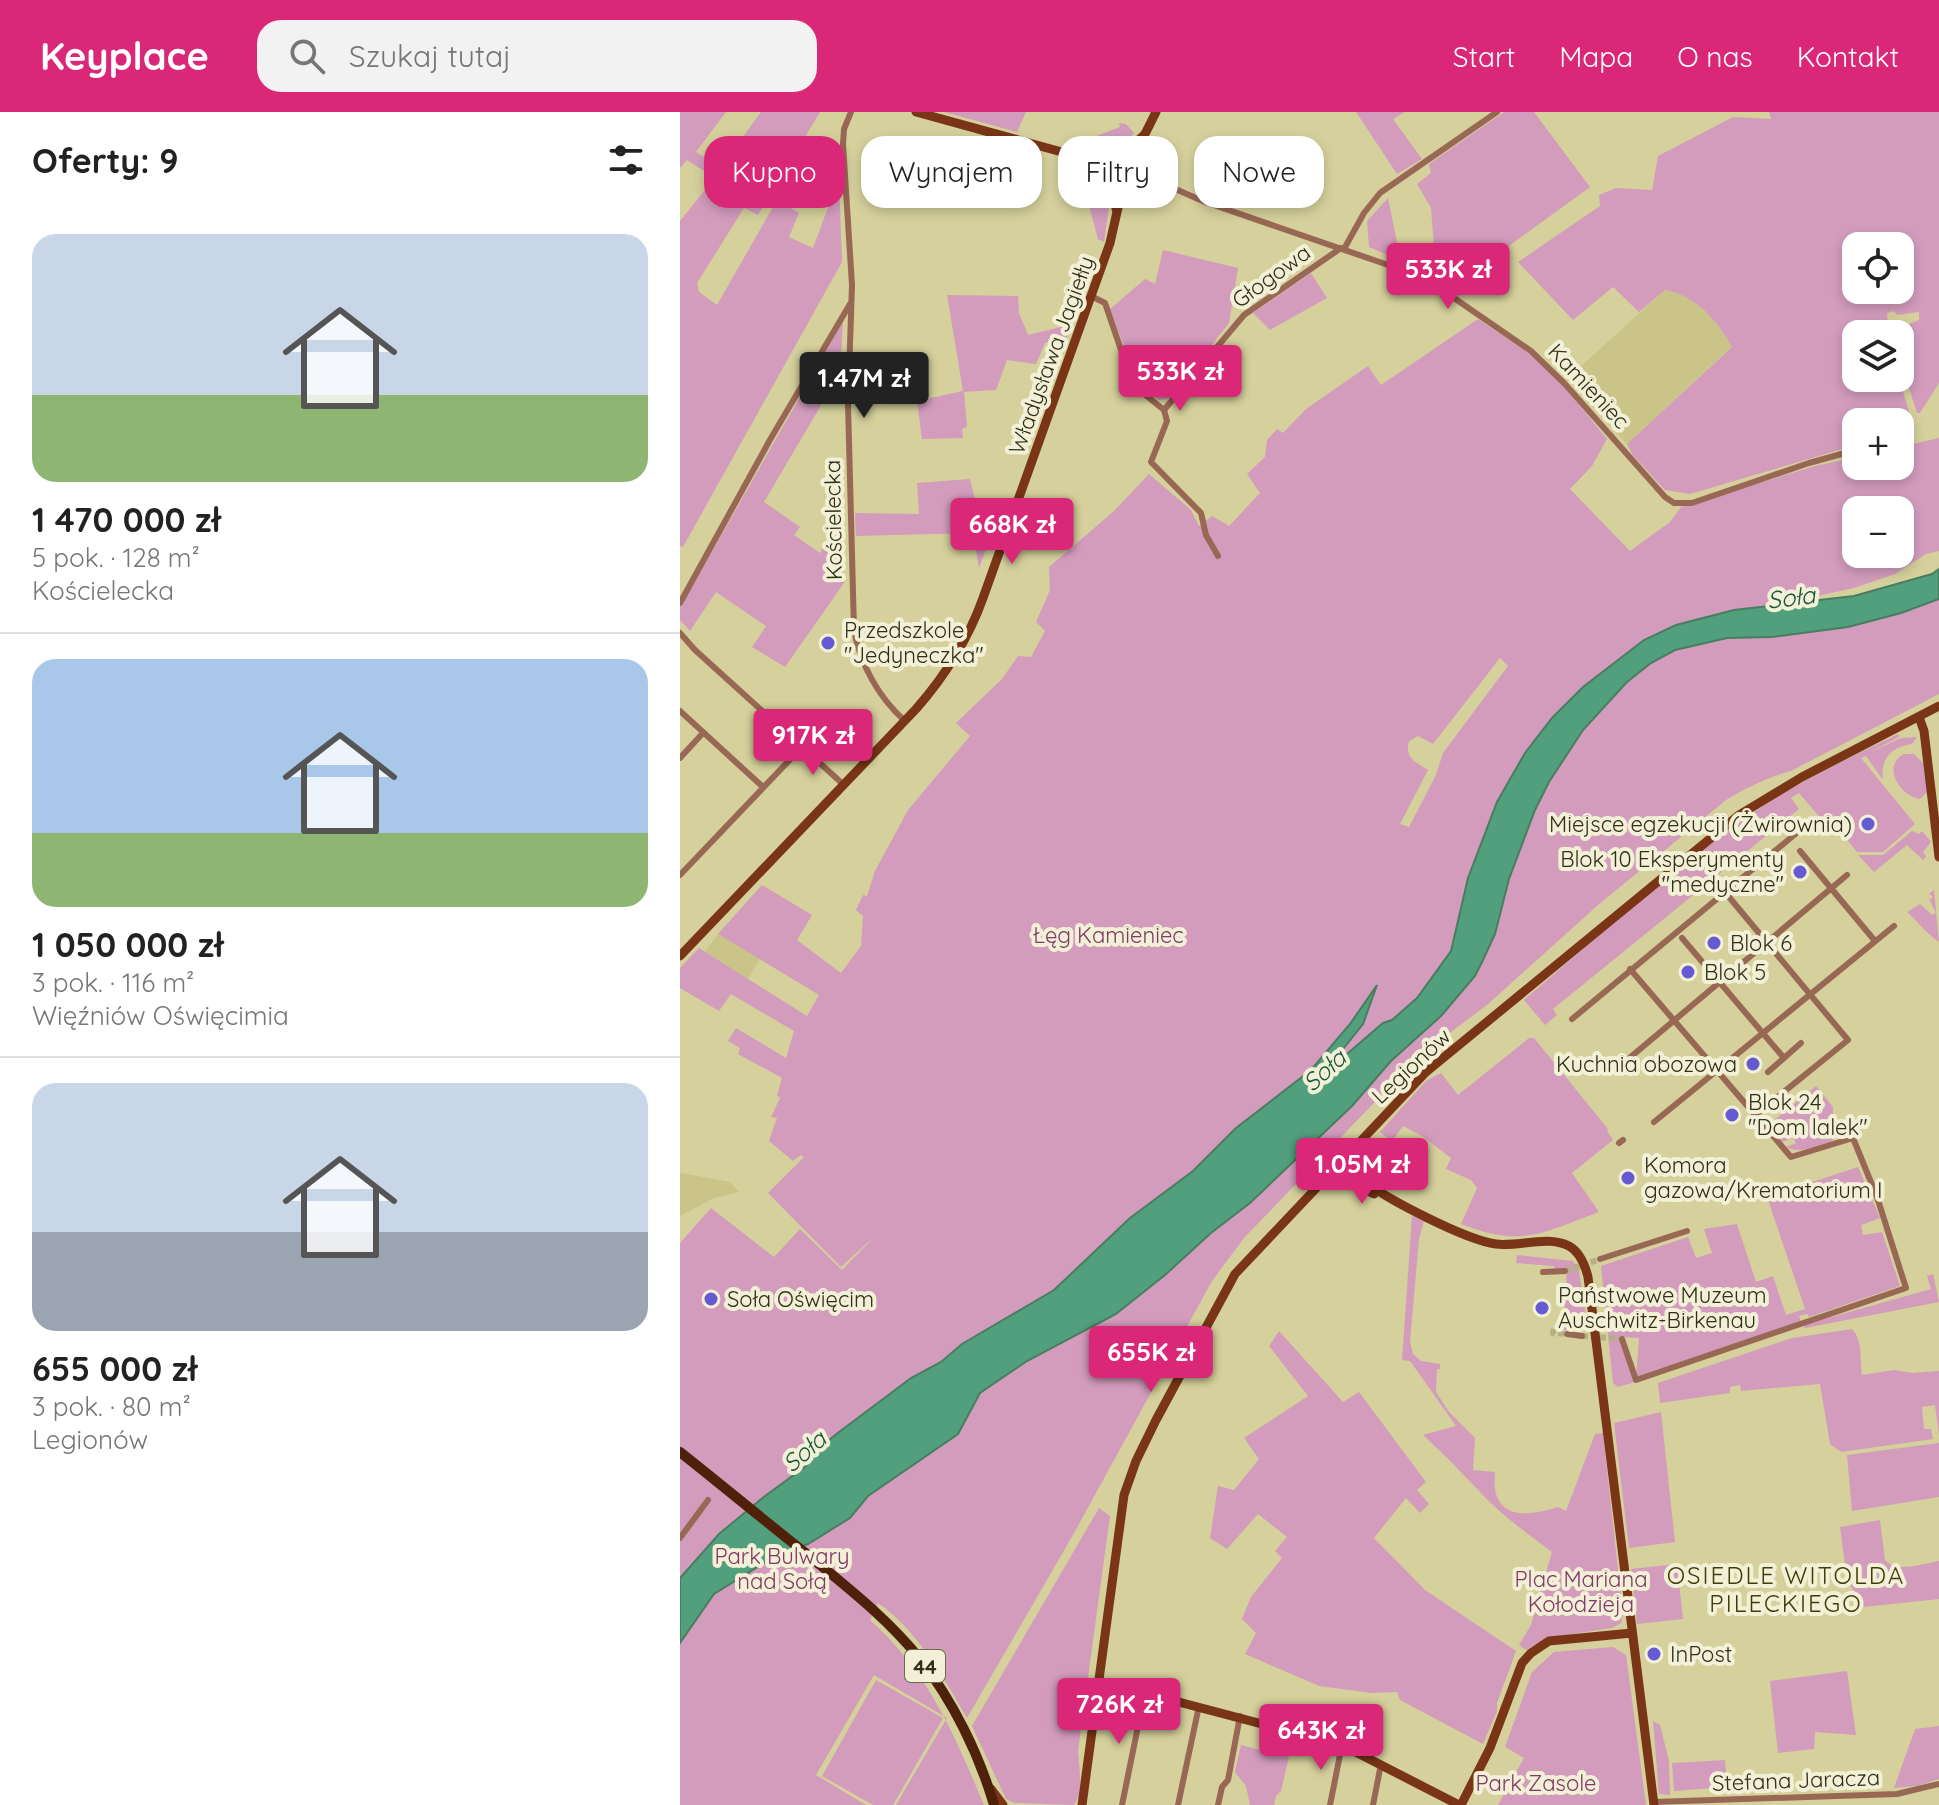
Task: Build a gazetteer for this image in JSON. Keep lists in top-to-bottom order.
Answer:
{
  "streets": {
    "main road": ["44"],
    "street": [
      "Głogowa",
      "Władysława Jagiełły",
      "Kamieniec",
      "Kościelecka",
      "Legionów",
      "Stefana Jaracza"
    ]
  },
  "crossings": [
    ["Głogowa", "Kamieniec"],
    ["Władysława Jagiełły", "Kościelecka"]
  ],
  "districts": ["OSIEDLE WITOLDA PILECKIEGO"],
  "water": ["Soła"],
  "parks": [
    "Łęg Kamieniec",
    "Park Bulwary nad Sołą",
    "Plac Mariana Kołodzieja",
    "Park Zasole"
  ],
  "places": [
    "Przedszkole \"Jedyneczka\"",
    "Miejsce egzekucji (Żwirownia)",
    "Blok 10 Eksperymenty \"medyczne\"",
    "Blok 6",
    "Blok 5",
    "Kuchnia obozowa",
    "Blok 24 \"Dom lalek\"",
    "Komora gazowa/Krematorium I",
    "Soła Oświęcim",
    "Państwowe Muzeum Auschwitz-Birkenau",
    "InPost"
  ],
  "page": {
    "header": "Keyplace",
    "search": "Szukaj tutaj",
    "nav": [
      "Start",
      "Mapa",
      "O nas",
      "Kontakt"
    ],
    "heading": "Oferty: 9",
    "chip": [
      "Kupno",
      "Wynajem",
      "Filtry",
      "Nowe"
    ],
    "list": [
      {
        "name": "1 470 000 zł",
        "note": "5 pok. · 128 m² · Kościelecka"
      },
      {
        "name": "1 050 000 zł",
        "note": "3 pok. · 116 m² · Więźniów Oświęcimia"
      },
      {
        "name": "655 000 zł",
        "note": "3 pok. · 80 m² · Legionów"
      }
    ],
    "map_buttons": ["+", "−"],
    "price": [
      "533K zł",
      "533K zł",
      "1.47M zł",
      "668K zł",
      "917K zł",
      "1.05M zł",
      "655K zł",
      "726K zł",
      "643K zł"
    ]
  }
}
